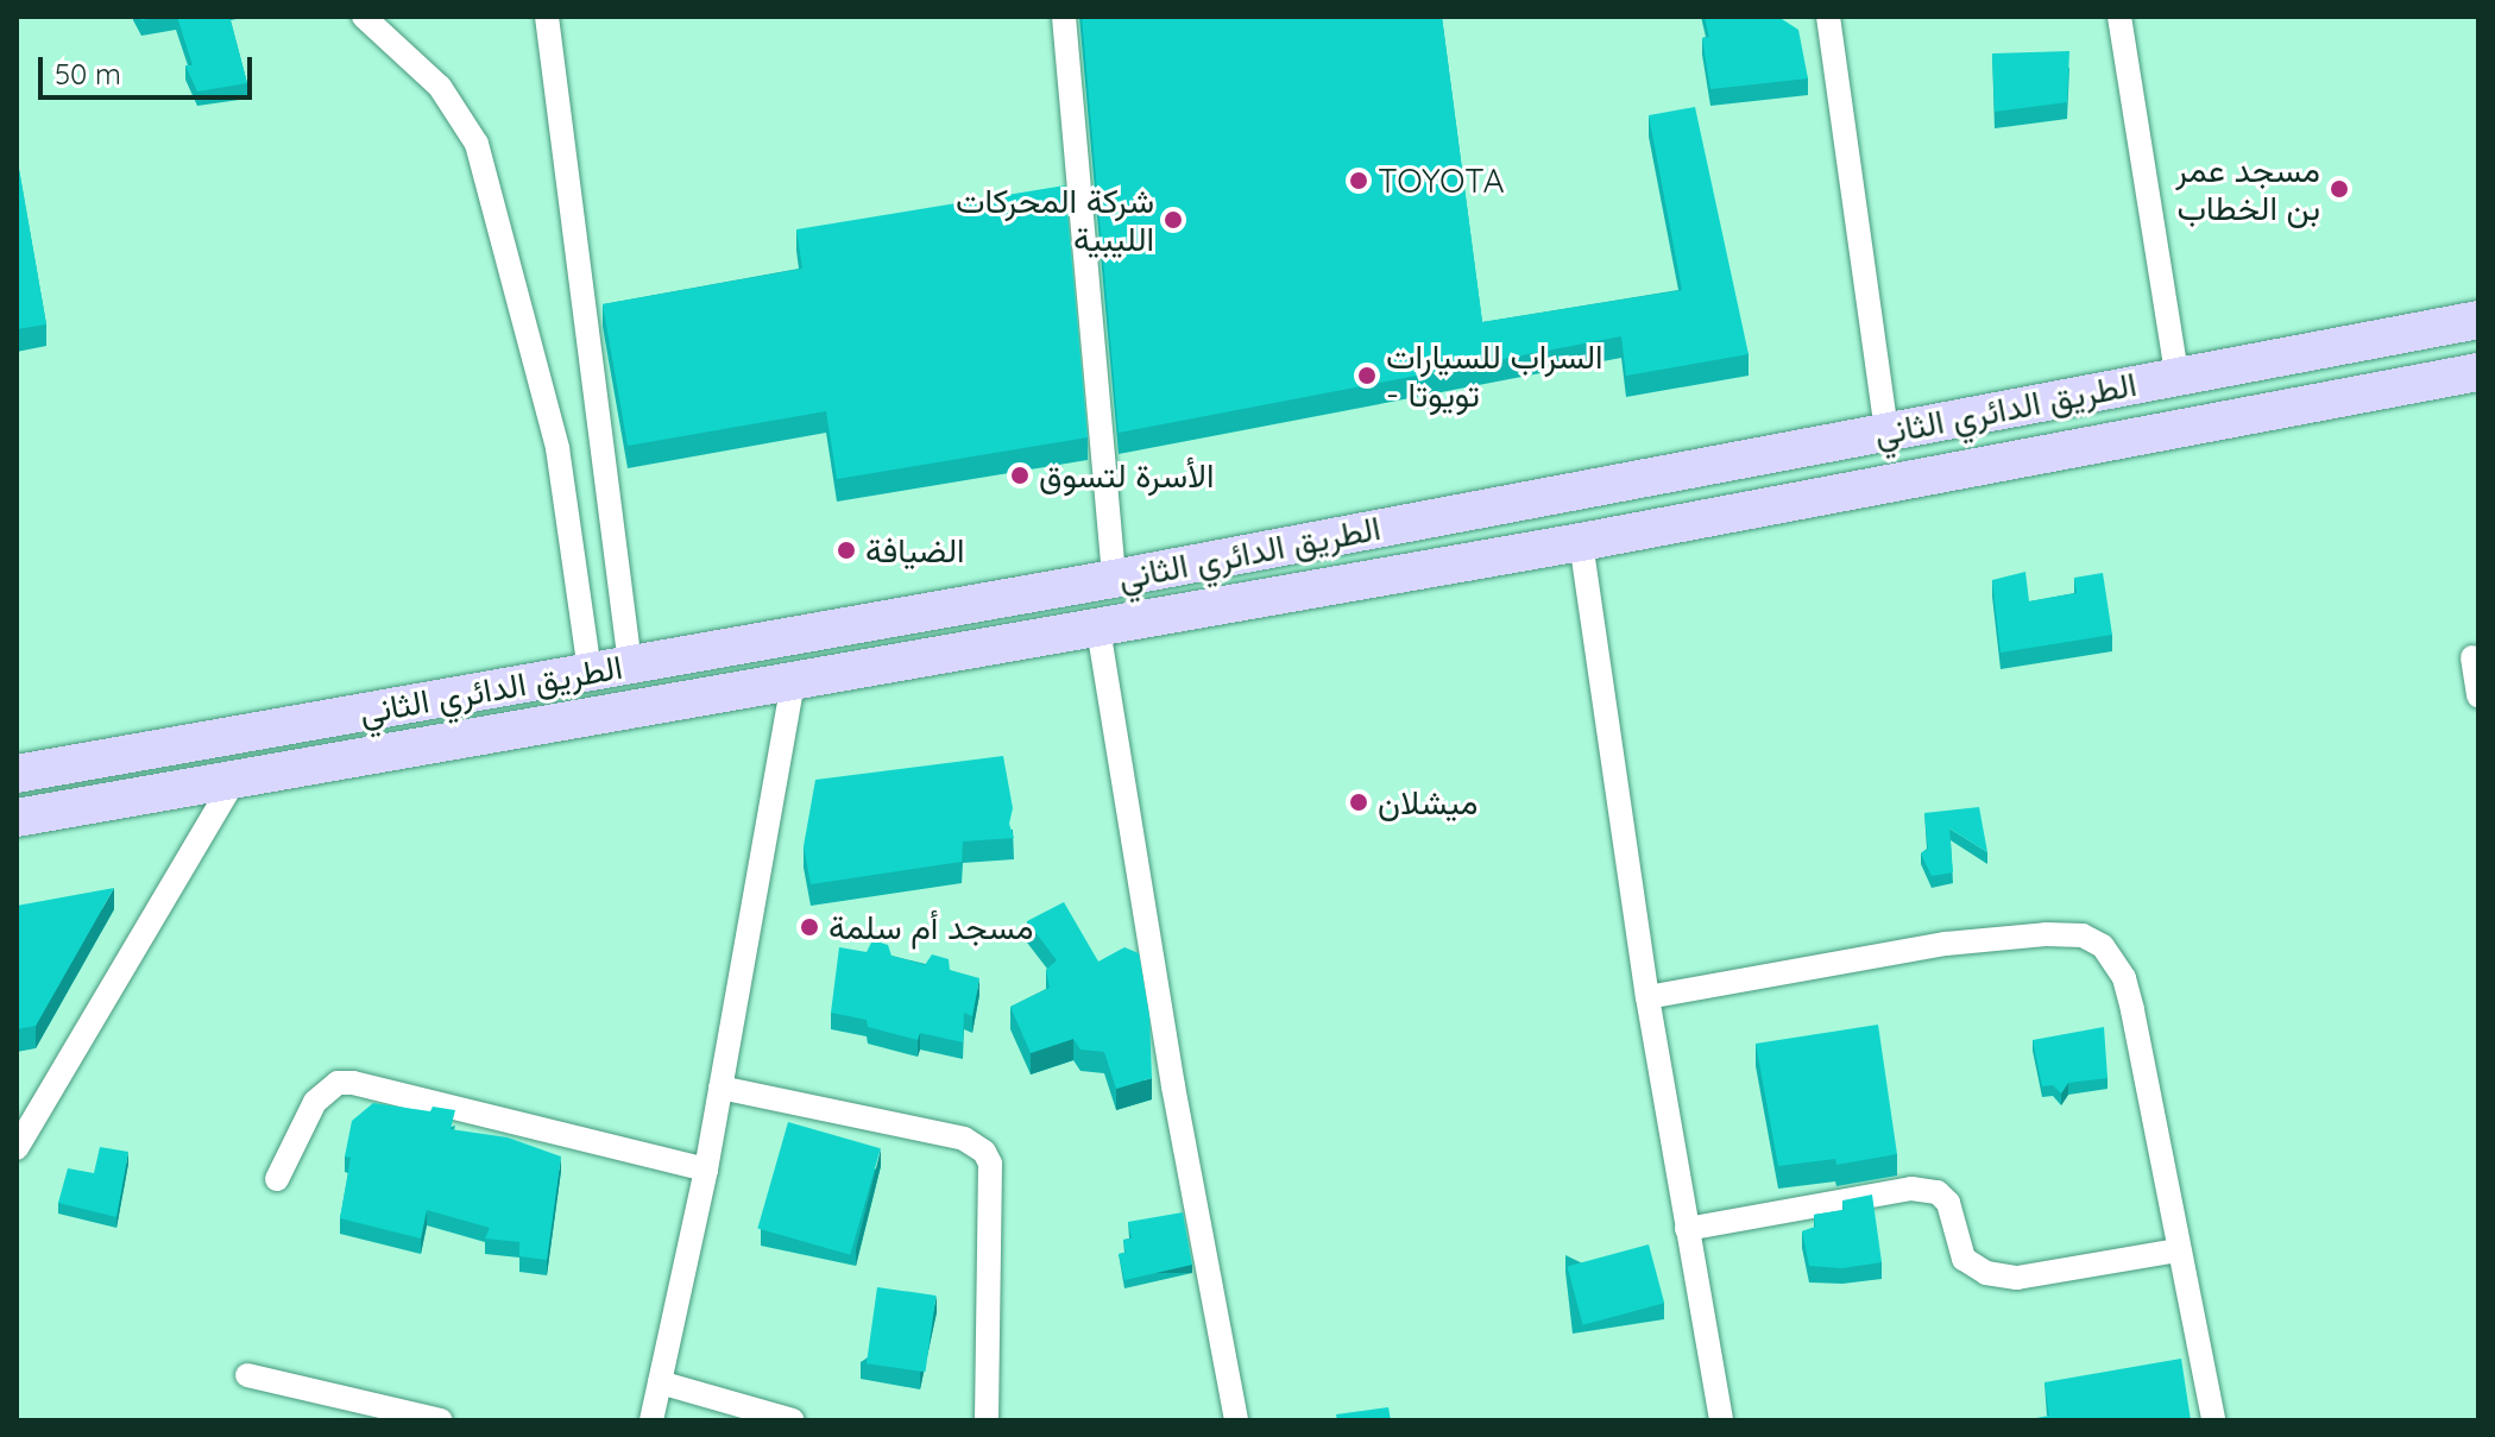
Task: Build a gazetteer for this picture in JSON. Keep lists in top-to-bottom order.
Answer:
{
  "streets": {
    "highway": ["الطريق الدائري الثاني"]
  },
  "places": [
    "TOYOTA",
    "مسجد عمر بن الخطاب",
    "شركة المحركات الليبية",
    "السراب للسيارات - تويوتا",
    "الأسرة لتسوق",
    "الضيافة",
    "ميشلان",
    "مسجد أم سلمة"
  ],
  "scale_bar": "50 m"
}
